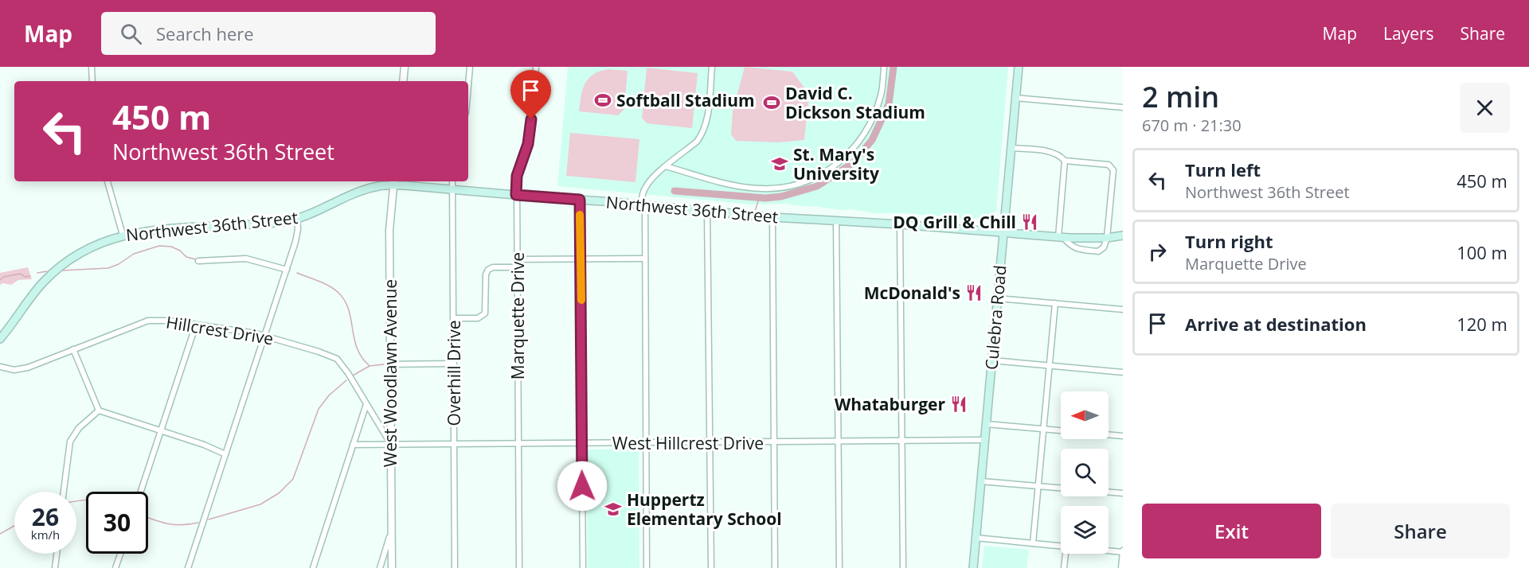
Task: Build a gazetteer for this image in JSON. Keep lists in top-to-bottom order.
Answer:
{
  "streets": {
    "main road": ["Northwest 36th Street", "Culebra Road"],
    "street": [
      "Marquette Drive",
      "Hillcrest Drive",
      "West Woodlawn Avenue",
      "Overhill Drive",
      "West Hillcrest Drive"
    ]
  },
  "crossings": [
    ["Northwest 36th Street", "Marquette Drive"],
    ["Northwest 36th Street", "Culebra Road"],
    ["Northwest 36th Street", "West Woodlawn Avenue"],
    ["Northwest 36th Street", "Overhill Drive"],
    ["Marquette Drive", "West Hillcrest Drive"],
    ["Culebra Road", "West Hillcrest Drive"],
    ["Hillcrest Drive", "West Woodlawn Avenue"],
    ["Hillcrest Drive", "West Hillcrest Drive"],
    ["West Woodlawn Avenue", "West Hillcrest Drive"],
    ["Overhill Drive", "West Hillcrest Drive"]
  ],
  "places": {
    "sports": ["Softball Stadium", "David C. Dickson Stadium"],
    "school or university": ["St. Mary's University", "Huppertz Elementary School"],
    "restaurant": ["DQ Grill & Chill", "McDonald's", "Whataburger"]
  },
  "north": "left",
  "page": {
    "header": "Map",
    "search": "Search here",
    "nav": ["Map", "Layers", "Share"],
    "heading": ["2 min", "670 m · 21:30"],
    "turn": ["450 m", "Northwest 36th Street"],
    "list": [
      {
        "name": "Turn left",
        "note": "Northwest 36th Street",
        "value": "450 m"
      },
      {
        "name": "Turn right",
        "note": "Marquette Drive",
        "value": "100 m"
      },
      {
        "name": "Arrive at destination",
        "value": "120 m"
      }
    ],
    "speed": "26 km/h",
    "limit": "30",
    "buttons": ["Exit", "Share"]
  }
}
